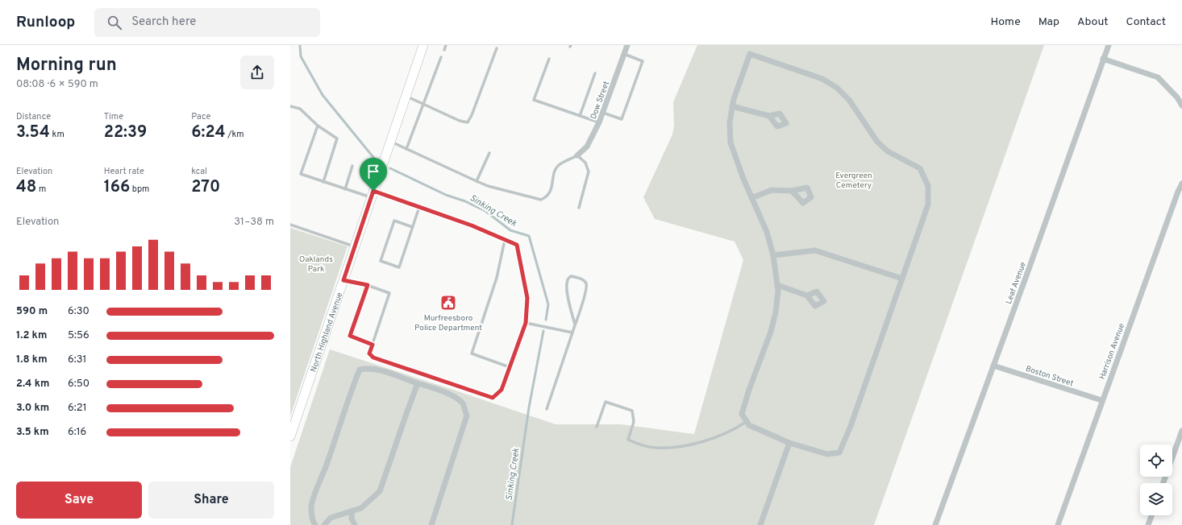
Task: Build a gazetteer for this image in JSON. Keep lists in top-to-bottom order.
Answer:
{
  "streets": {
    "street": [
      "Dow Street",
      "Leaf Avenue",
      "North Highland Avenue",
      "Harrison Avenue",
      "Boston Street"
    ]
  },
  "crossings": [
    ["Leaf Avenue", "Boston Street"],
    ["Harrison Avenue", "Boston Street"]
  ],
  "water": ["Sinking Creek"],
  "parks": ["Evergreen Cemetery", "Oaklands Park"],
  "places": {
    "public building": ["Murfreesboro Police Department"]
  },
  "page": {
    "header": "Runloop",
    "search": "Search here",
    "nav": [
      "Home",
      "Map",
      "About",
      "Contact"
    ],
    "heading": ["Morning run", "08:08 · 6 × 590 m"],
    "stats": [
      ["Distance", "3.54 km"],
      ["Time", "22:39"],
      ["Pace", "6:24 /km"],
      ["Elevation", "48 m"],
      ["Heart rate", "166 bpm"],
      ["kcal", "270"]
    ],
    "chart": ["Elevation", "31–38 m"],
    "list": [
      {
        "name": "590 m",
        "note": "6:30"
      },
      {
        "name": "1.2 km",
        "note": "5:56"
      },
      {
        "name": "1.8 km",
        "note": "6:31"
      },
      {
        "name": "2.4 km",
        "note": "6:50"
      },
      {
        "name": "3.0 km",
        "note": "6:21"
      },
      {
        "name": "3.5 km",
        "note": "6:16"
      }
    ],
    "buttons": ["Save", "Share"]
  }
}
